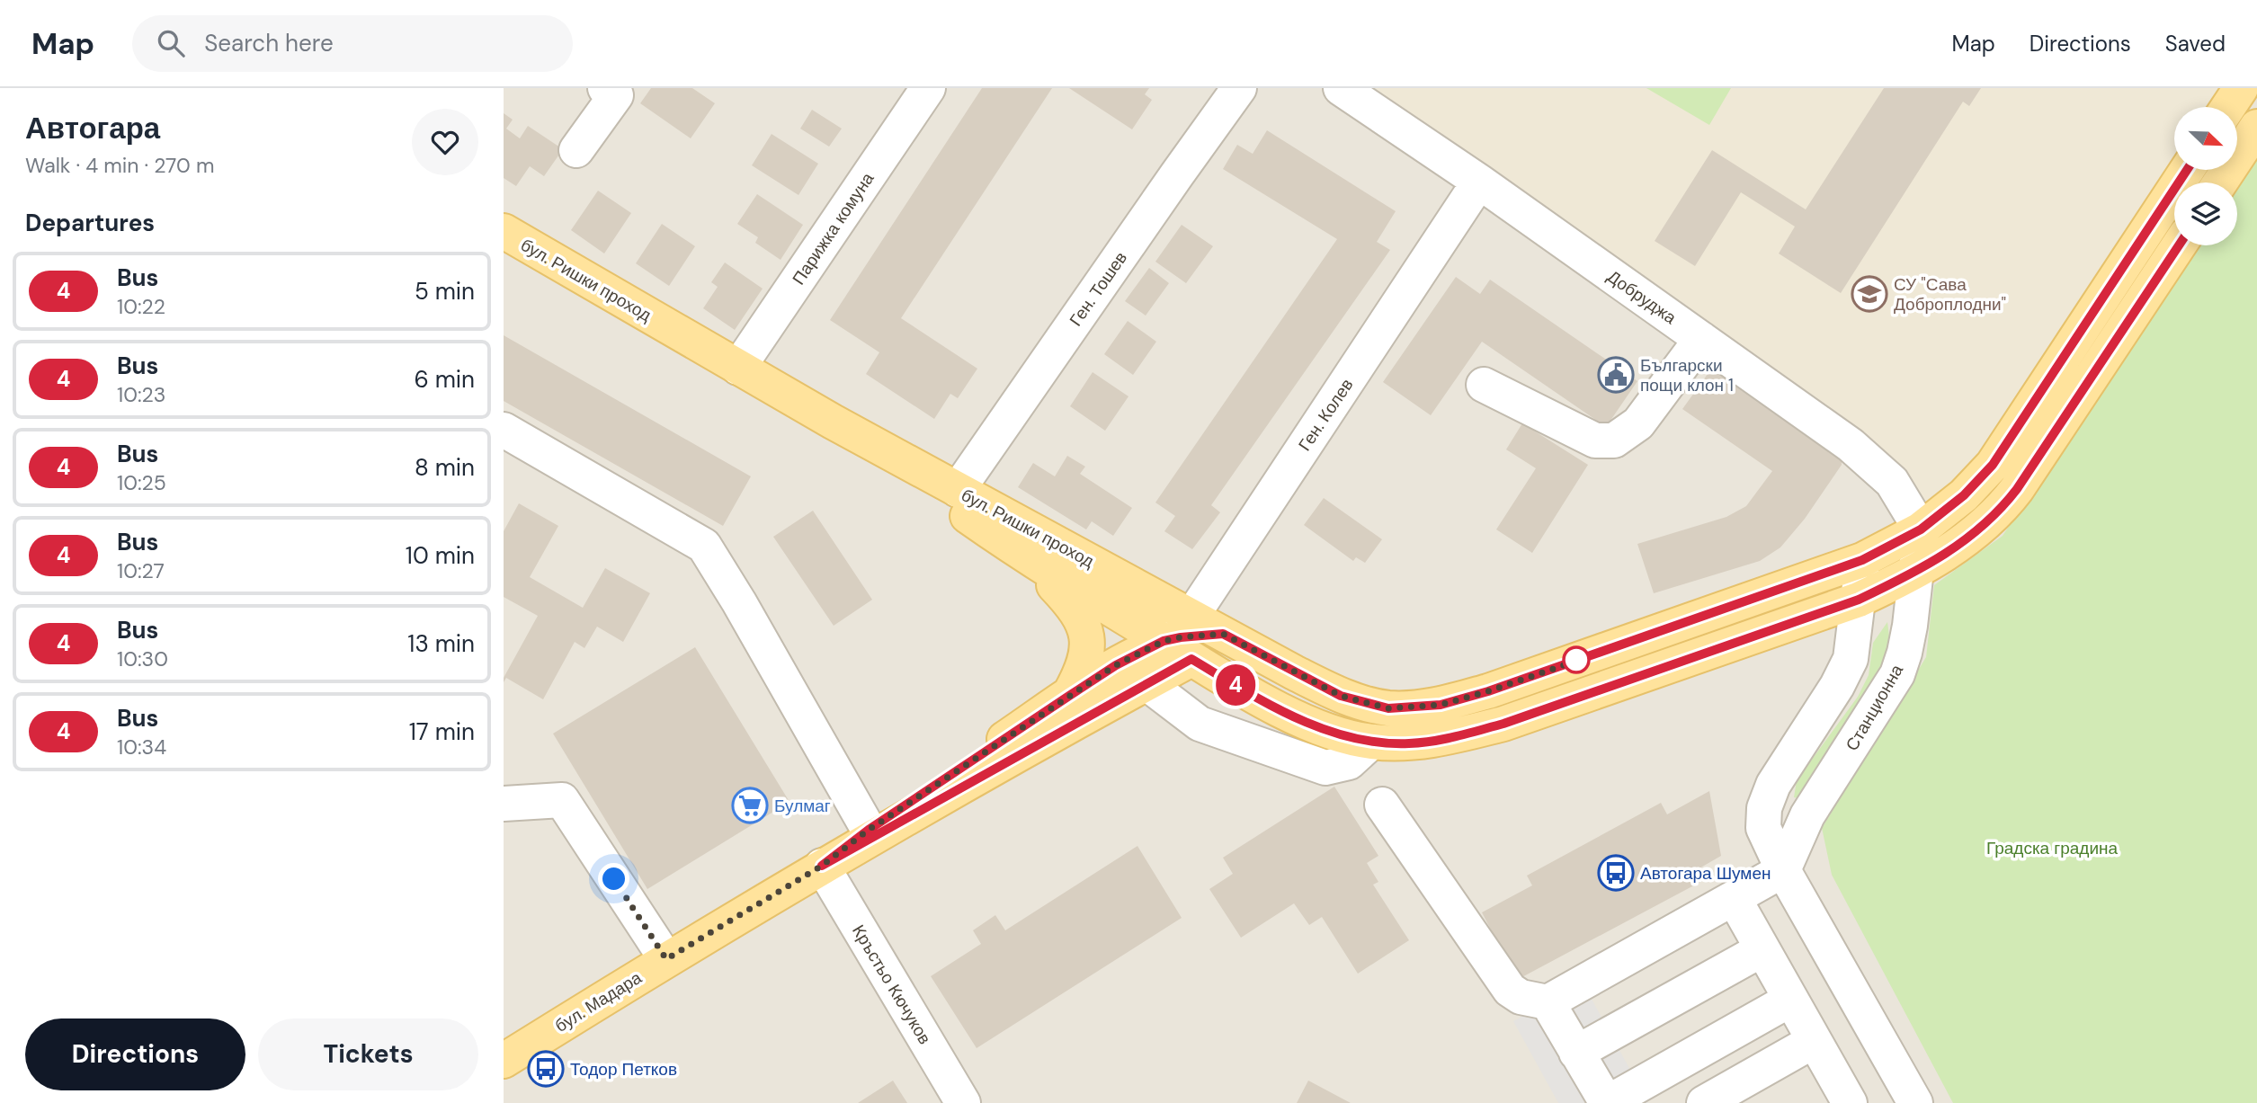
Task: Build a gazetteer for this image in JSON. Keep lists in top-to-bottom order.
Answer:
{
  "streets": {
    "main road": ["бул. Ришки проход", "бул. Мадара"],
    "street": [
      "Парижка комуна",
      "Ген. Тошев",
      "Добруджа",
      "Ген. Колев",
      "Станционна",
      "Кръстьо Кючуков"
    ]
  },
  "crossings": [
    ["Парижка комуна", "бул. Ришки проход"],
    ["бул. Ришки проход", "Ген. Тошев"],
    ["бул. Ришки проход", "Ген. Колев"],
    ["бул. Ришки проход", "бул. Мадара"],
    ["Добруджа", "Ген. Колев"],
    ["Добруджа", "Станционна"],
    ["Ген. Колев", "бул. Мадара"],
    ["Кръстьо Кючуков", "бул. Мадара"]
  ],
  "parks": ["Градска градина"],
  "places": {
    "school or university": ["СУ \"Сава Доброплодни\""],
    "public building": ["Български пощи клон 1"],
    "supermarket": ["Булмаг"],
    "bus stop": ["Автогара Шумен", "Тодор Петков"]
  },
  "lines": ["bus line 4"],
  "north": "bottom right",
  "page": {
    "header": "Map",
    "search": "Search here",
    "nav": ["Map", "Directions", "Saved"],
    "heading": [
      ["Автогара", "Walk · 4 min · 270 m"],
      "Departures"
    ],
    "on_map": "4",
    "list": [
      {
        "mark": "4",
        "name": "Bus",
        "note": "10:22",
        "value": "5 min"
      },
      {
        "mark": "4",
        "name": "Bus",
        "note": "10:23",
        "value": "6 min"
      },
      {
        "mark": "4",
        "name": "Bus",
        "note": "10:25",
        "value": "8 min"
      },
      {
        "mark": "4",
        "name": "Bus",
        "note": "10:27",
        "value": "10 min"
      },
      {
        "mark": "4",
        "name": "Bus",
        "note": "10:30",
        "value": "13 min"
      },
      {
        "mark": "4",
        "name": "Bus",
        "note": "10:34",
        "value": "17 min"
      }
    ],
    "buttons": ["Directions", "Tickets"]
  }
}
